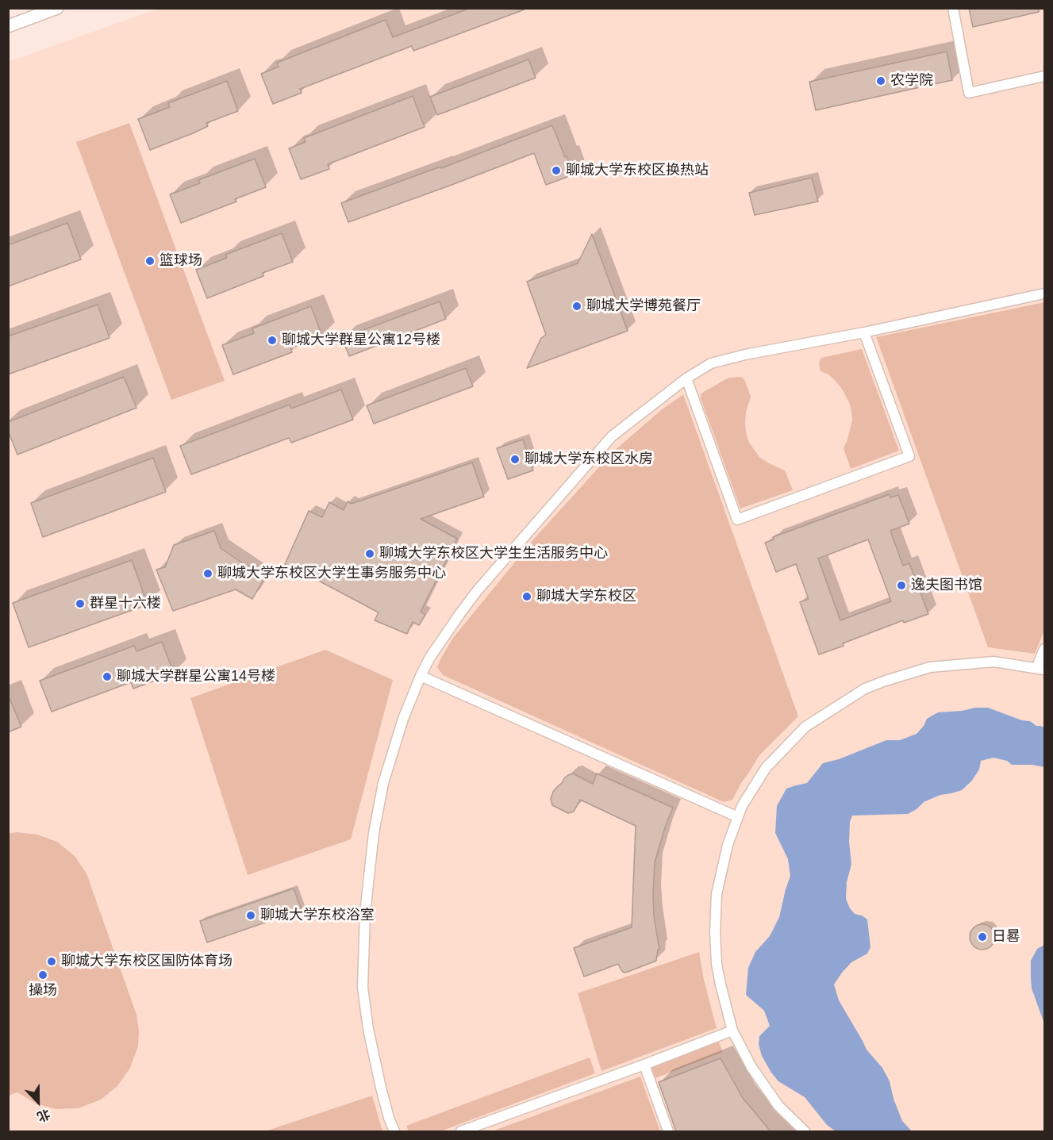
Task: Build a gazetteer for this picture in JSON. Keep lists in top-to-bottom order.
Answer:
{
  "places": [
    "农学院",
    "聊城大学东校区换热站",
    "篮球场",
    "聊城大学博苑餐厅",
    "聊城大学群星公寓12号楼",
    "聊城大学东校区水房",
    "聊城大学东校区大学生生活服务中心",
    "聊城大学东校区大学生事务服务中心",
    "逸夫图书馆",
    "聊城大学东校区",
    "群星十六楼",
    "聊城大学群星公寓14号楼",
    "聊城大学东校浴室",
    "日晷",
    "聊城大学东校区国防体育场",
    "操场"
  ],
  "north": "bottom"
}
